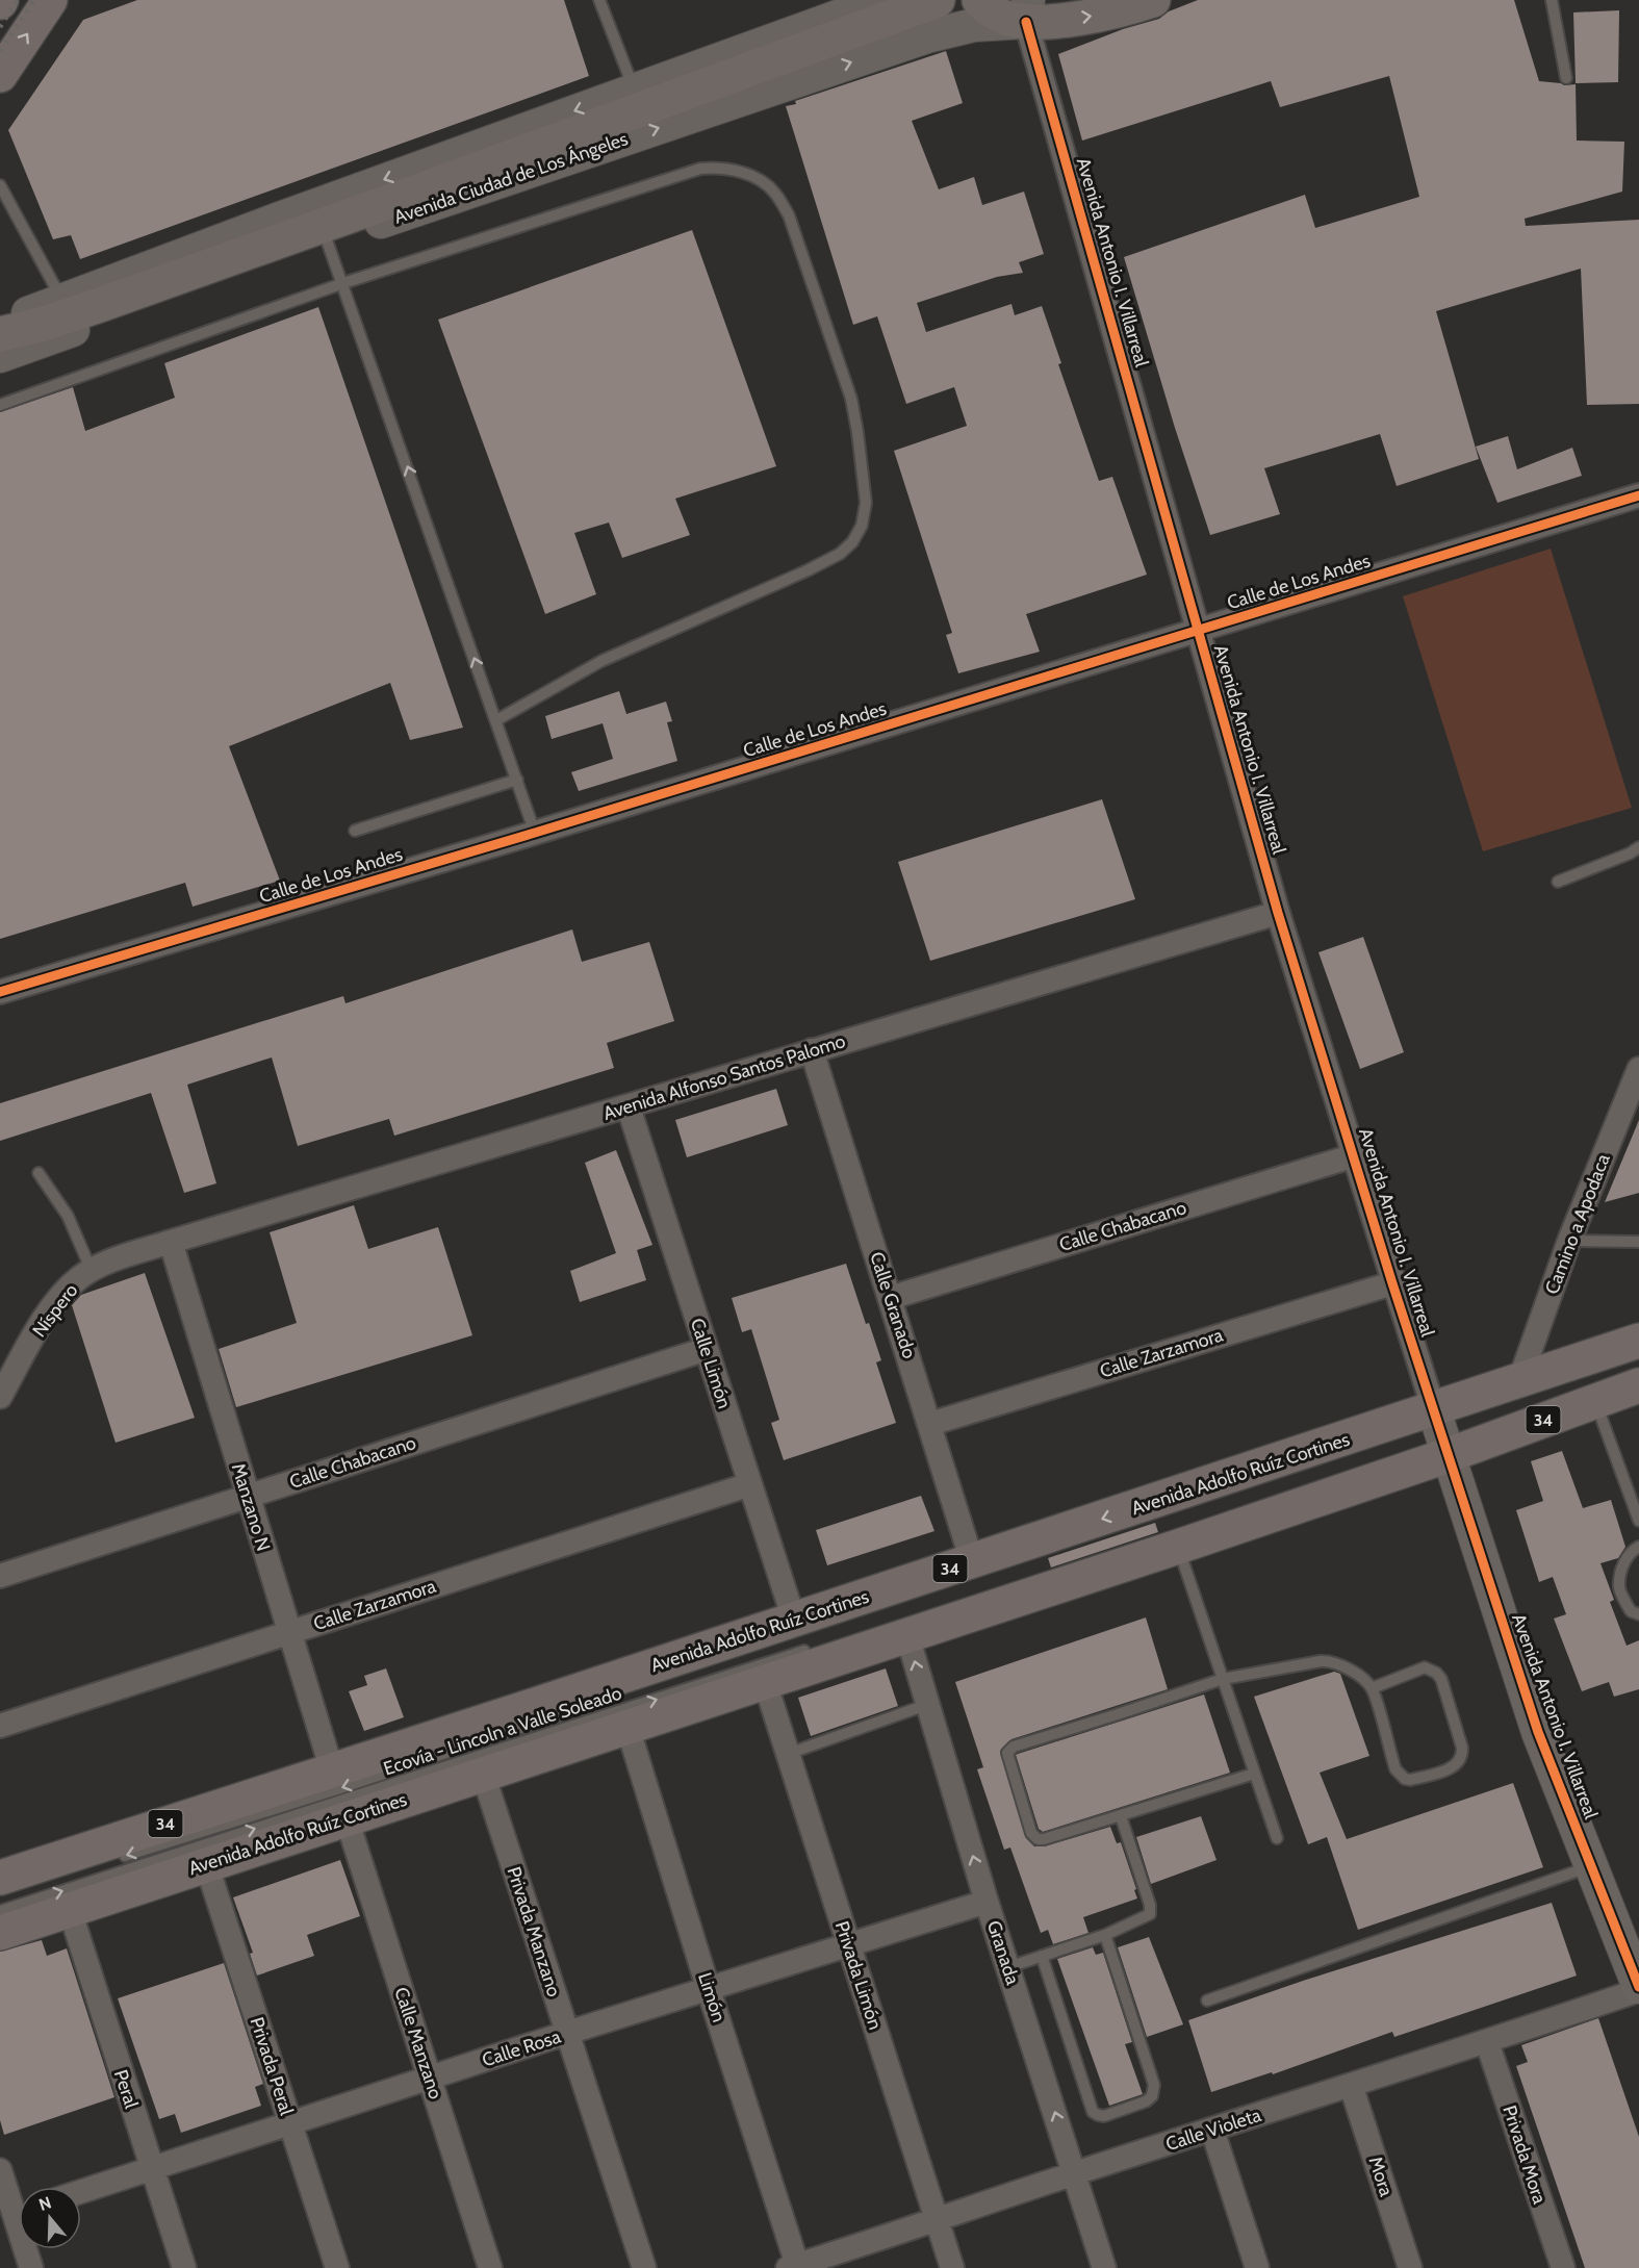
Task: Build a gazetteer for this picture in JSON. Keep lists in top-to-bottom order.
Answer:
{
  "streets": {
    "main road": [
      "Avenida Ciudad de Los Ángeles",
      "Avenida Antonio I. Villarreal",
      "34",
      "Avenida Adolfo Ruíz Cortines"
    ],
    "street": [
      "Calle de Los Andes",
      "Avenida Alfonso Santos Palomo",
      "Camino a Apodaca",
      "Calle Chabacano",
      "Calle Granado",
      "Níspero",
      "Calle Zarzamora",
      "Calle Limón",
      "Manzano N",
      "Privada Manzano",
      "Granada",
      "Privada Limón",
      "Limón",
      "Calle Manzano",
      "Calle Rosa",
      "Privada Peral",
      "Peral",
      "Calle Violeta",
      "Privada Mora",
      "Mora"
    ],
    "lane": ["Ecovía - Lincoln a Valle Soleado"]
  },
  "crossings": [
    ["Avenida Ciudad de Los Ángeles", "Avenida Antonio I. Villarreal"],
    ["Avenida Antonio I. Villarreal", "Calle de Los Andes"],
    ["Avenida Antonio I. Villarreal", "Avenida Alfonso Santos Palomo"],
    ["Avenida Antonio I. Villarreal", "Calle Chabacano"],
    ["Avenida Antonio I. Villarreal", "Calle Zarzamora"],
    ["Avenida Antonio I. Villarreal", "34"],
    ["Avenida Antonio I. Villarreal", "Avenida Adolfo Ruíz Cortines"],
    ["Avenida Antonio I. Villarreal", "Calle Violeta"],
    ["Avenida Alfonso Santos Palomo", "Calle Granado"],
    ["Avenida Alfonso Santos Palomo", "Níspero"],
    ["Avenida Alfonso Santos Palomo", "Calle Limón"],
    ["Avenida Alfonso Santos Palomo", "Manzano N"],
    ["Camino a Apodaca", "34"],
    ["Camino a Apodaca", "Avenida Adolfo Ruíz Cortines"],
    ["Calle Chabacano", "Calle Granado"],
    ["Calle Chabacano", "Calle Limón"],
    ["Calle Chabacano", "Manzano N"],
    ["Calle Granado", "Calle Zarzamora"],
    ["Calle Granado", "Avenida Adolfo Ruíz Cortines"],
    ["Níspero", "Manzano N"],
    ["Calle Zarzamora", "Calle Limón"],
    ["Calle Zarzamora", "Manzano N"],
    ["Calle Limón", "Avenida Adolfo Ruíz Cortines"],
    ["34", "Avenida Adolfo Ruíz Cortines"],
    ["Avenida Adolfo Ruíz Cortines", "Manzano N"],
    ["Avenida Adolfo Ruíz Cortines", "Privada Manzano"],
    ["Avenida Adolfo Ruíz Cortines", "Granada"],
    ["Avenida Adolfo Ruíz Cortines", "Privada Limón"],
    ["Avenida Adolfo Ruíz Cortines", "Limón"],
    ["Avenida Adolfo Ruíz Cortines", "Calle Manzano"],
    ["Avenida Adolfo Ruíz Cortines", "Privada Peral"],
    ["Avenida Adolfo Ruíz Cortines", "Peral"],
    ["Privada Manzano", "Calle Rosa"],
    ["Granada", "Calle Rosa"],
    ["Granada", "Calle Violeta"],
    ["Privada Limón", "Calle Rosa"],
    ["Privada Limón", "Calle Violeta"],
    ["Limón", "Calle Rosa"],
    ["Limón", "Calle Violeta"],
    ["Calle Manzano", "Calle Rosa"],
    ["Calle Rosa", "Privada Peral"],
    ["Calle Rosa", "Peral"],
    ["Calle Violeta", "Privada Mora"],
    ["Calle Violeta", "Mora"]
  ],
  "one_way": ["Granada"],
  "north": "top"
}
